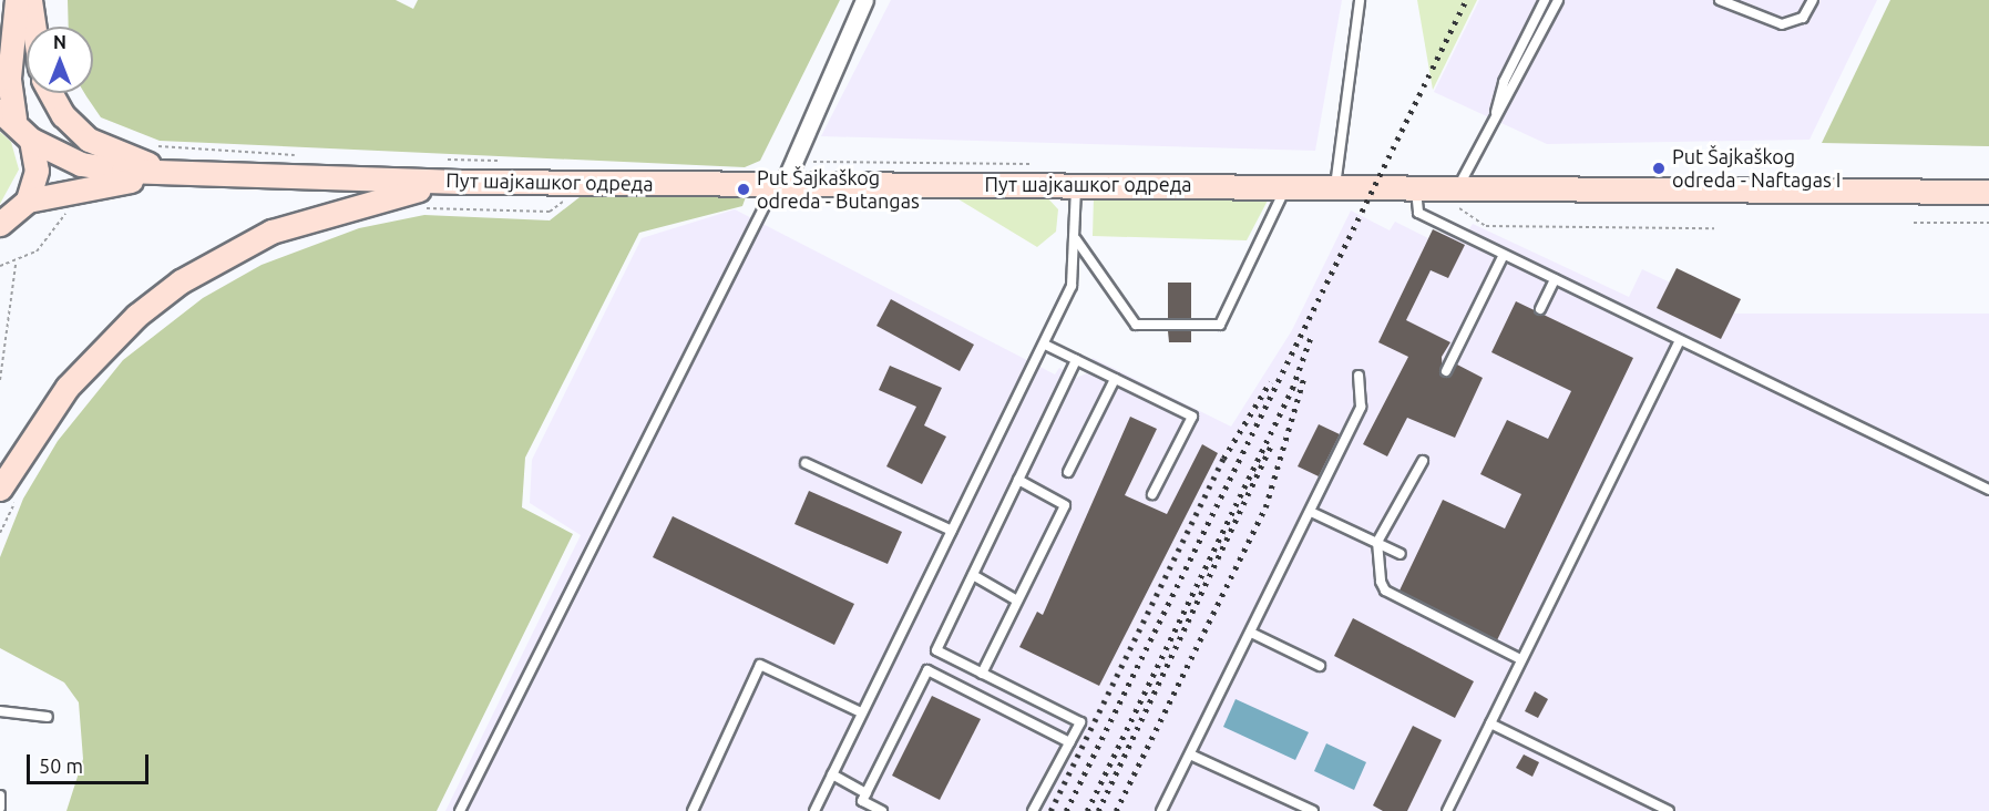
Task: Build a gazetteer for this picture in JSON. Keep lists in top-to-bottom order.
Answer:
{
  "streets": {
    "street": ["Пут шајкашког одреда"]
  },
  "places": ["Put Šajkaškog odreda - Naftagas I", "Put Šajkaškog odreda - Butangas"],
  "scale_bar": "50 m",
  "north": "top"
}
